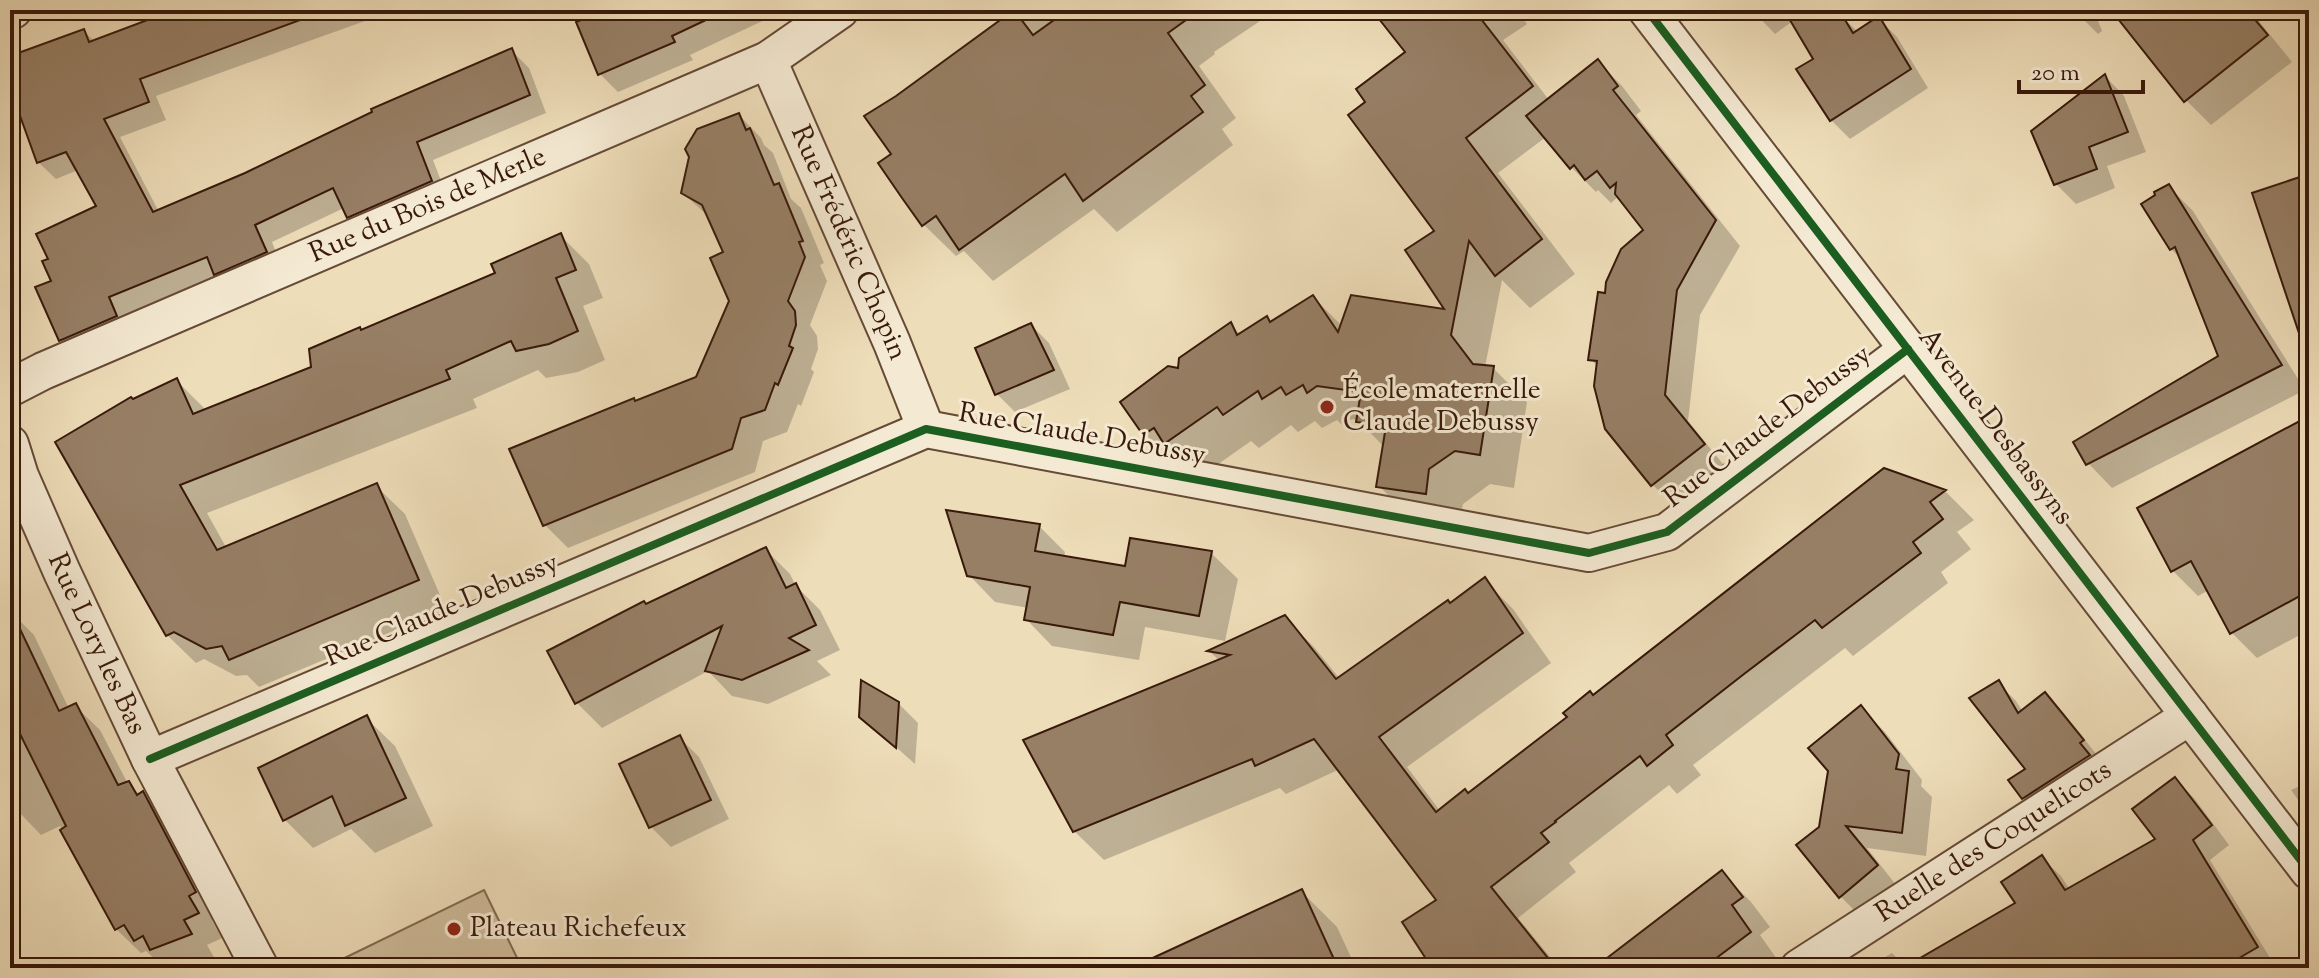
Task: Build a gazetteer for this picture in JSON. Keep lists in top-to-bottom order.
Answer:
{
  "streets": {
    "street": [
      "Rue du Bois de Merle",
      "Rue Frédéric Chopin",
      "Rue Claude Debussy",
      "Avenue Desbassyns",
      "Rue Lory les Bas",
      "Ruelle des Coquelicots"
    ]
  },
  "crossings": [
    ["Rue du Bois de Merle", "Rue Frédéric Chopin"],
    ["Rue Frédéric Chopin", "Rue Claude Debussy"],
    ["Rue Claude Debussy", "Avenue Desbassyns"],
    ["Rue Claude Debussy", "Rue Lory les Bas"],
    ["Avenue Desbassyns", "Ruelle des Coquelicots"]
  ],
  "places": ["École maternelle Claude Debussy", "Plateau Richefeux"],
  "scale_bar": "20 m"
}
